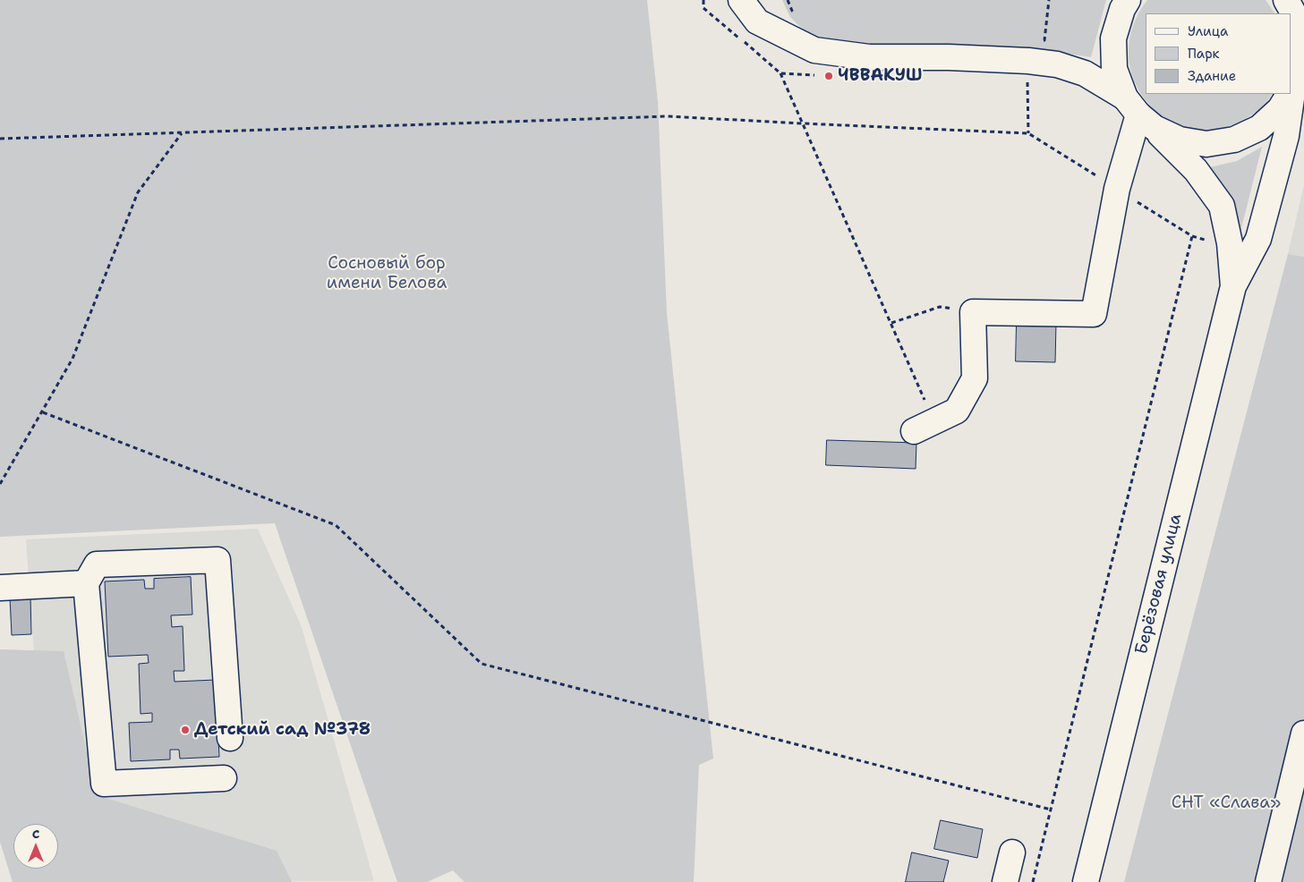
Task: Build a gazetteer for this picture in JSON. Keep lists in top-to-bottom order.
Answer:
{
  "streets": {
    "main road": ["Берёзовая улица"]
  },
  "parks": ["Сосновый бор имени Белова", "СНТ «Слава»"],
  "places": ["ЧВВАКУШ", "Детский сад №378"],
  "legend": ["Улица", "Парк", "Здание"],
  "north": "top"
}
